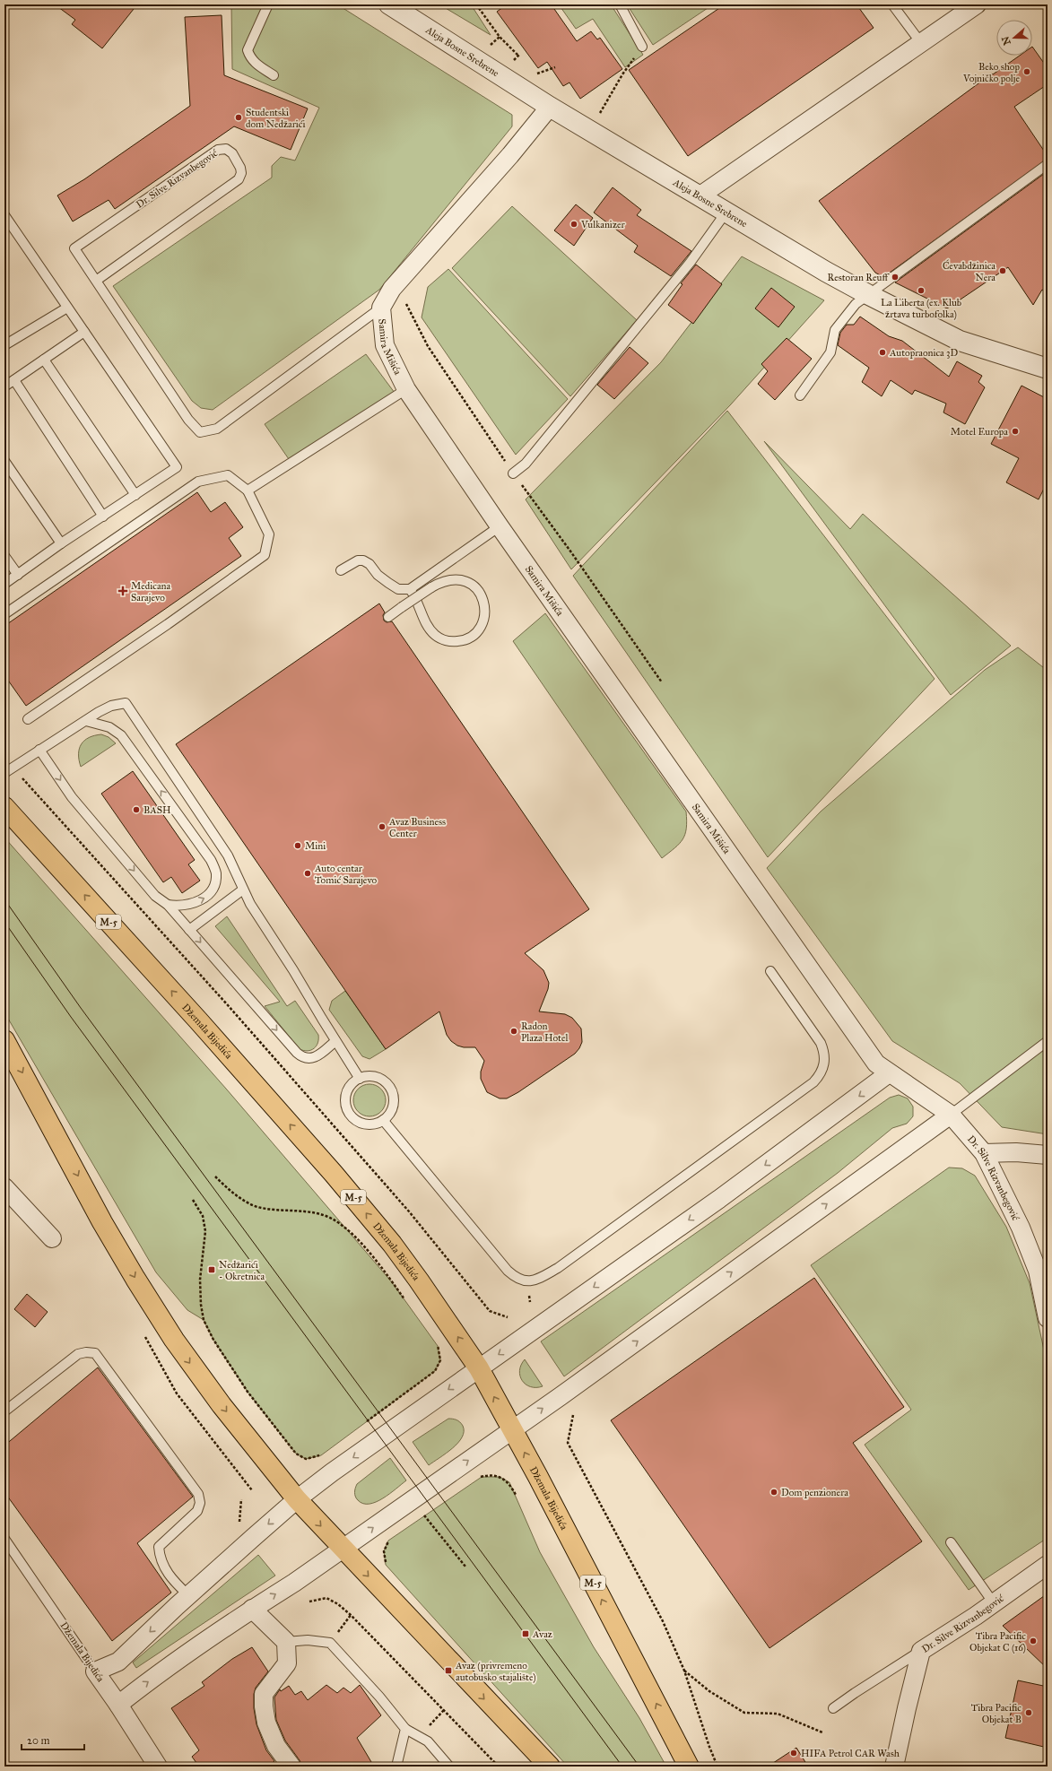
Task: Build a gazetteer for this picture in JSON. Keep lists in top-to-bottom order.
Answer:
{
  "streets": {
    "main road": ["M-5", "Džemala Bijedića"],
    "street": ["Aleja Bosne Srebrene", "Dr. Silve Rizvanbegović", "Samira Mišića"]
  },
  "crossings": [
    ["Aleja Bosne Srebrene", "Samira Mišića"],
    ["Dr. Silve Rizvanbegović", "Samira Mišića"]
  ],
  "one_way": ["Džemala Bijedića"],
  "places": {
    "other": [
      "Beko shop Vojničko polje",
      "Studentski dom Nedžarići",
      "Vulkanizer",
      "Ćevabdžinica Nera",
      "Restoran Reuff",
      "La Liberta (ex. Klub žrtava turbofolka)",
      "Autopraonica 3D",
      "Motel Europa",
      "BASH",
      "Avaz Business Center",
      "Mini",
      "Auto centar Tomić Sarajevo",
      "Radon Plaza Hotel",
      "Dom penzionera",
      "Tibra Pacific Objekat C (16)",
      "Tibra Pacific Objekat B",
      "HIFA Petrol CAR Wash"
    ],
    "health": ["Medicana Sarajevo"],
    "transit": ["Nedžarići - Okretnica", "Avaz", "Avaz (privremeno autobusko stajalište)"]
  },
  "scale_bar": "20 m",
  "north": "left"
}
